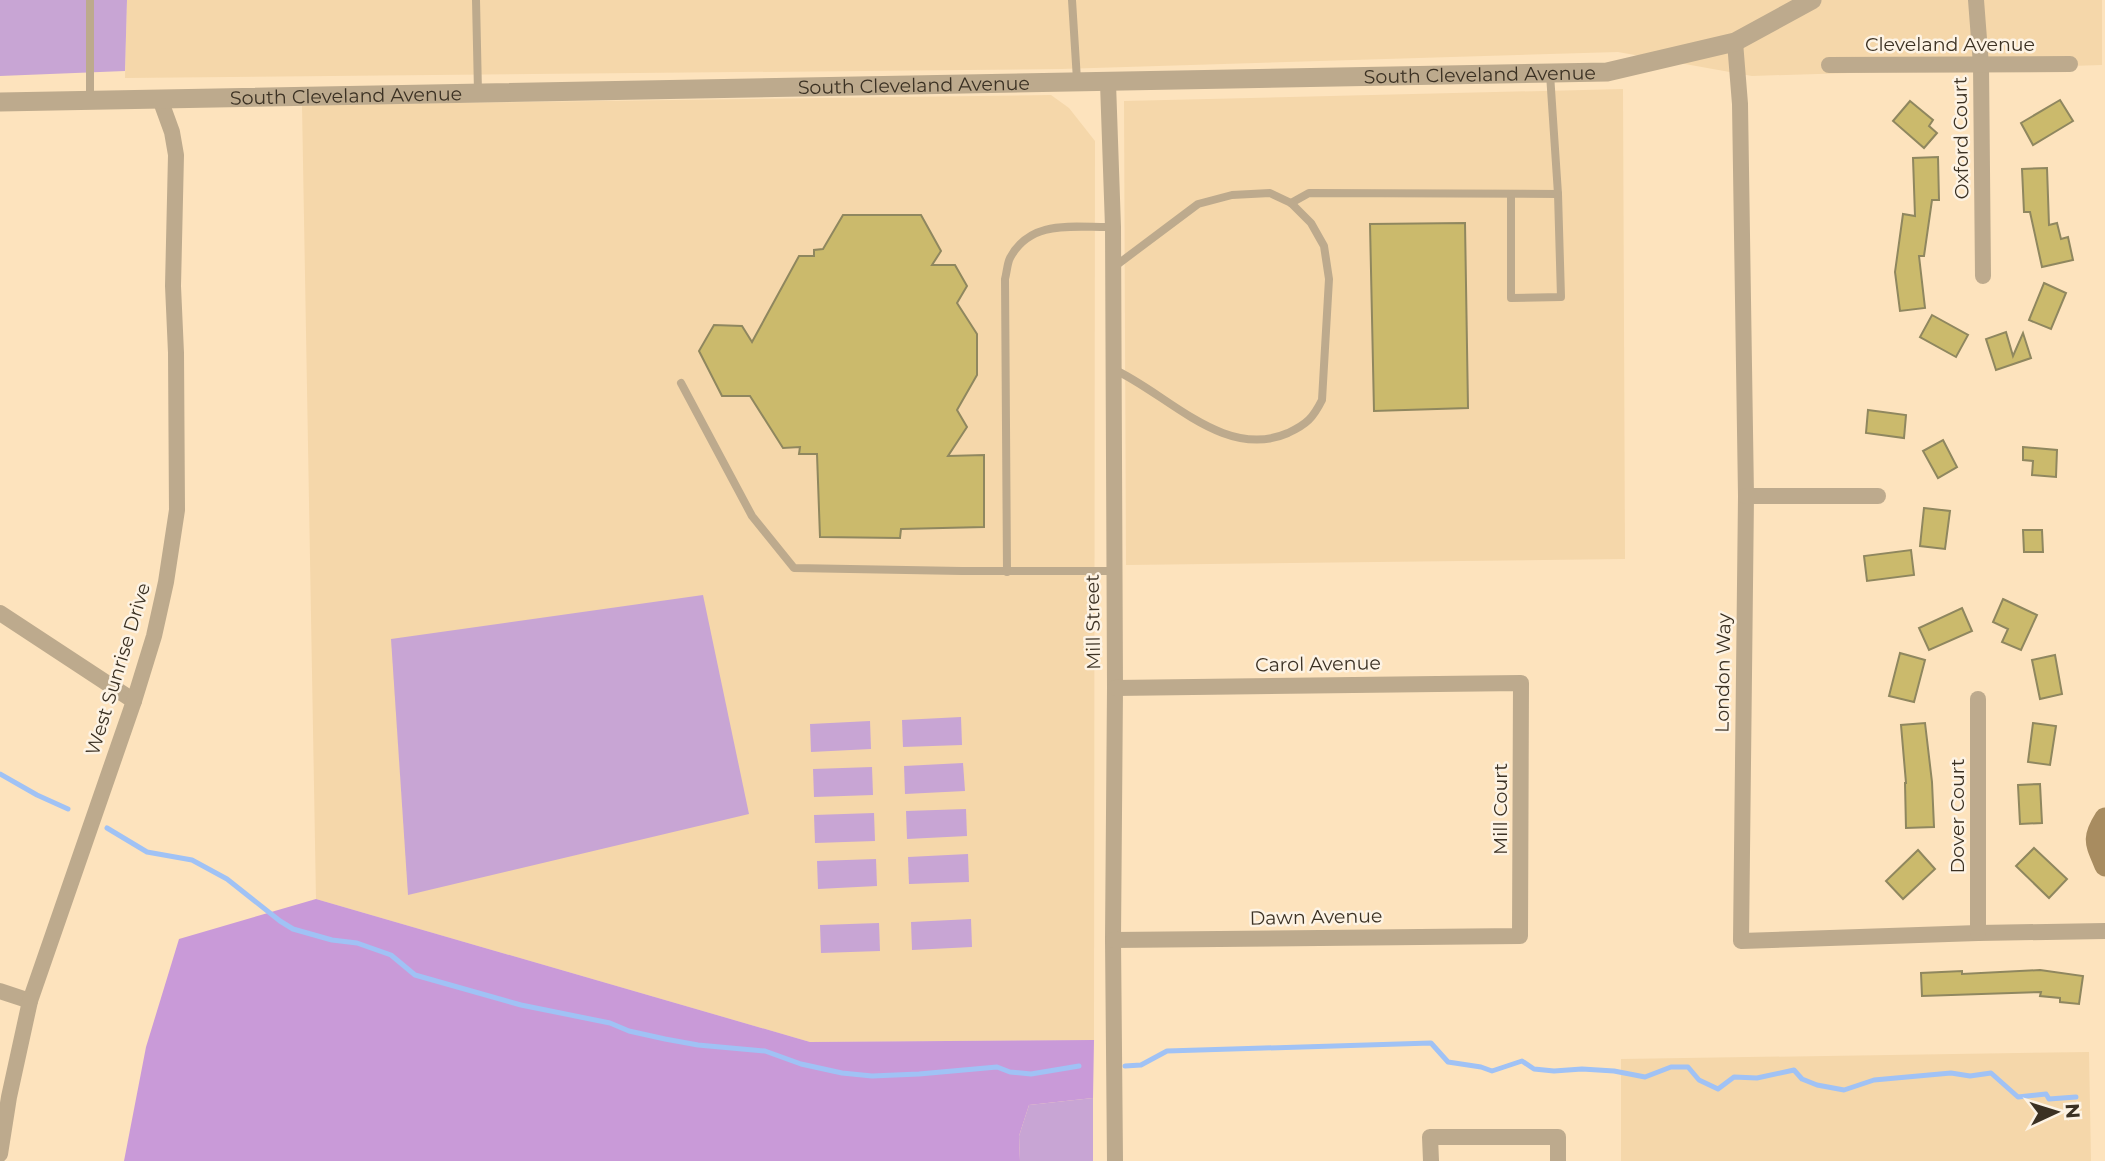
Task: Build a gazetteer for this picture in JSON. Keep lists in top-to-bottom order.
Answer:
{
  "streets": {
    "street": [
      "Cleveland Avenue",
      "South Cleveland Avenue",
      "Oxford Court",
      "Mill Street",
      "Carol Avenue",
      "West Sunrise Drive",
      "London Way",
      "Mill Court",
      "Dover Court",
      "Dawn Avenue"
    ]
  },
  "crossings": [
    ["Cleveland Avenue", "Oxford Court"],
    ["South Cleveland Avenue", "Mill Street"],
    ["South Cleveland Avenue", "West Sunrise Drive"],
    ["South Cleveland Avenue", "London Way"],
    ["Mill Street", "Carol Avenue"],
    ["Mill Street", "Dawn Avenue"],
    ["Carol Avenue", "Mill Court"],
    ["London Way", "Dover Court"],
    ["Mill Court", "Dawn Avenue"]
  ],
  "north": "right"
}
